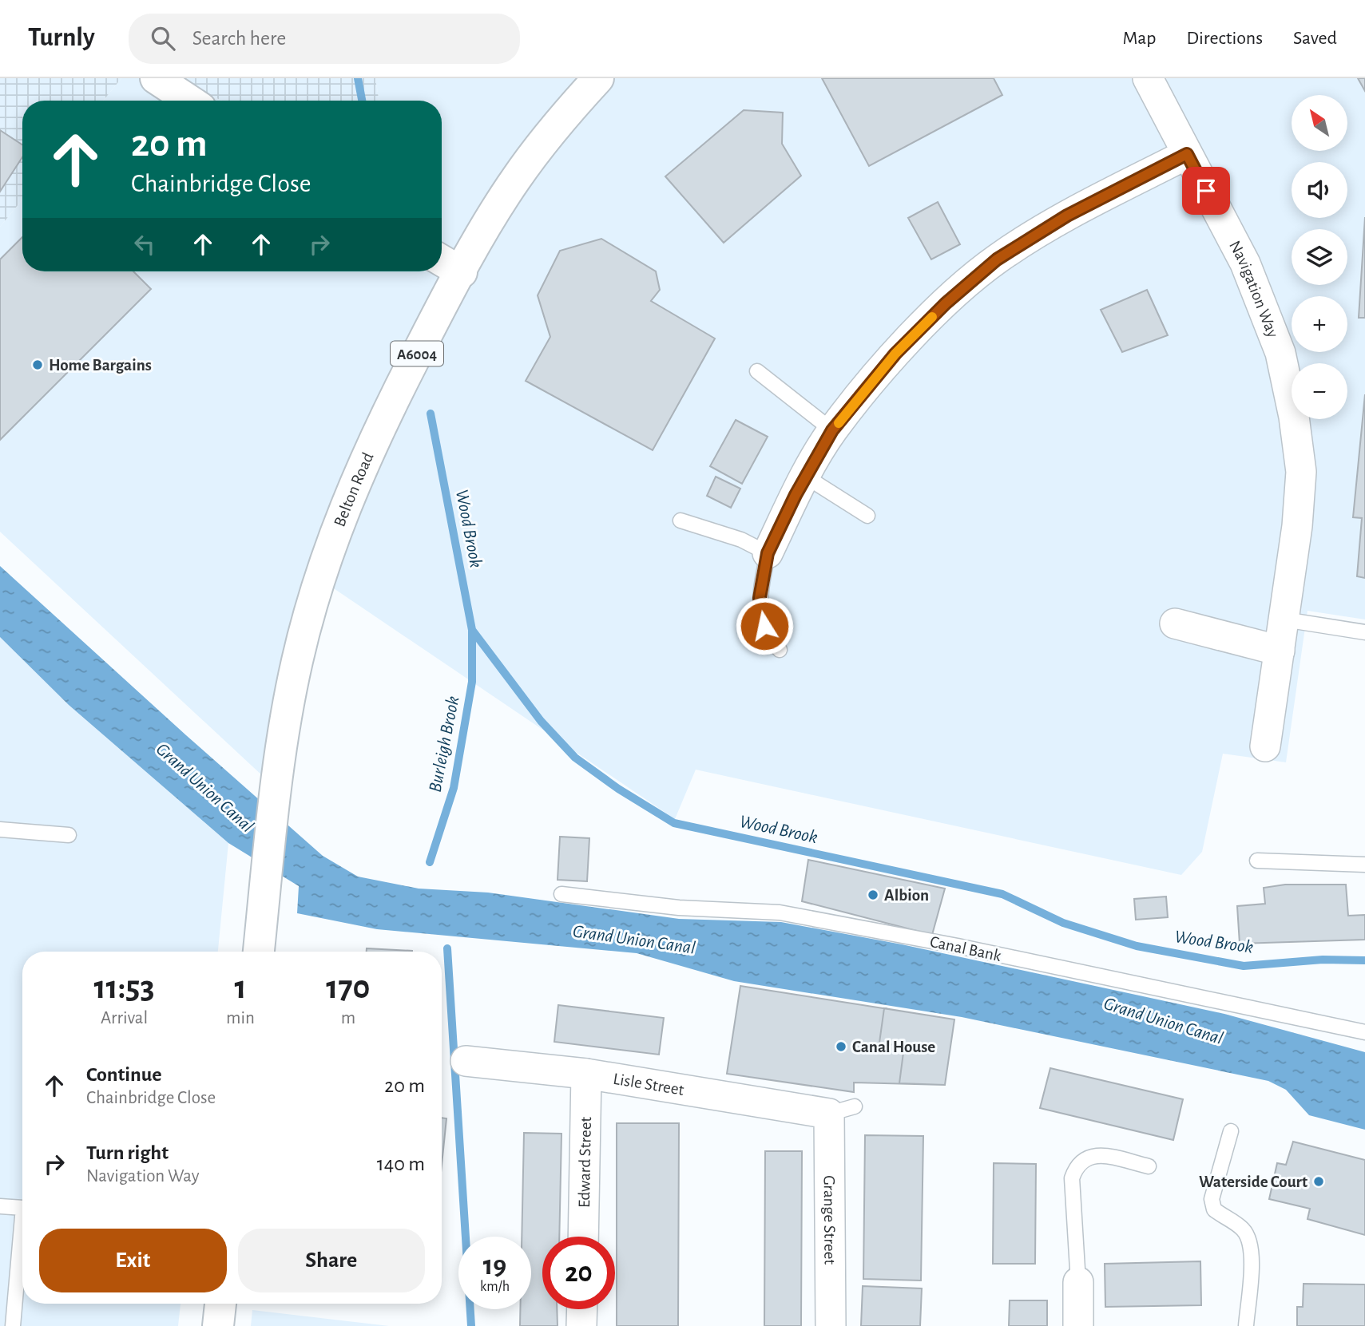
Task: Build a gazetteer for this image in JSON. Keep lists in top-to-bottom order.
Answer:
{
  "streets": {
    "main road": ["A6004", "Belton Road"],
    "street": [
      "Navigation Way",
      "Lisle Street",
      "Edward Street",
      "Grange Street"
    ],
    "lane": ["Canal Bank"]
  },
  "crossings": [
    ["Lisle Street", "Edward Street"],
    ["Lisle Street", "Grange Street"]
  ],
  "water": ["Wood Brook", "Burleigh Brook", "Grand Union Canal"],
  "places": [
    "Home Bargains",
    "Albion",
    "Canal House",
    "Waterside Court"
  ],
  "north": "top left",
  "page": {
    "header": "Turnly",
    "search": "Search here",
    "nav": ["Map", "Directions", "Saved"],
    "map_buttons": ["+", "−"],
    "turn": ["20 m", "Chainbridge Close"],
    "eta": [
      "11:53",
      "Arrival",
      "1",
      "min",
      "170",
      "m"
    ],
    "list": [
      {
        "name": "Continue",
        "note": "Chainbridge Close",
        "value": "20 m"
      },
      {
        "name": "Turn right",
        "note": "Navigation Way",
        "value": "140 m"
      }
    ],
    "buttons": ["Exit", "Share"],
    "speed": "19 km/h",
    "limit": "20"
  }
}
